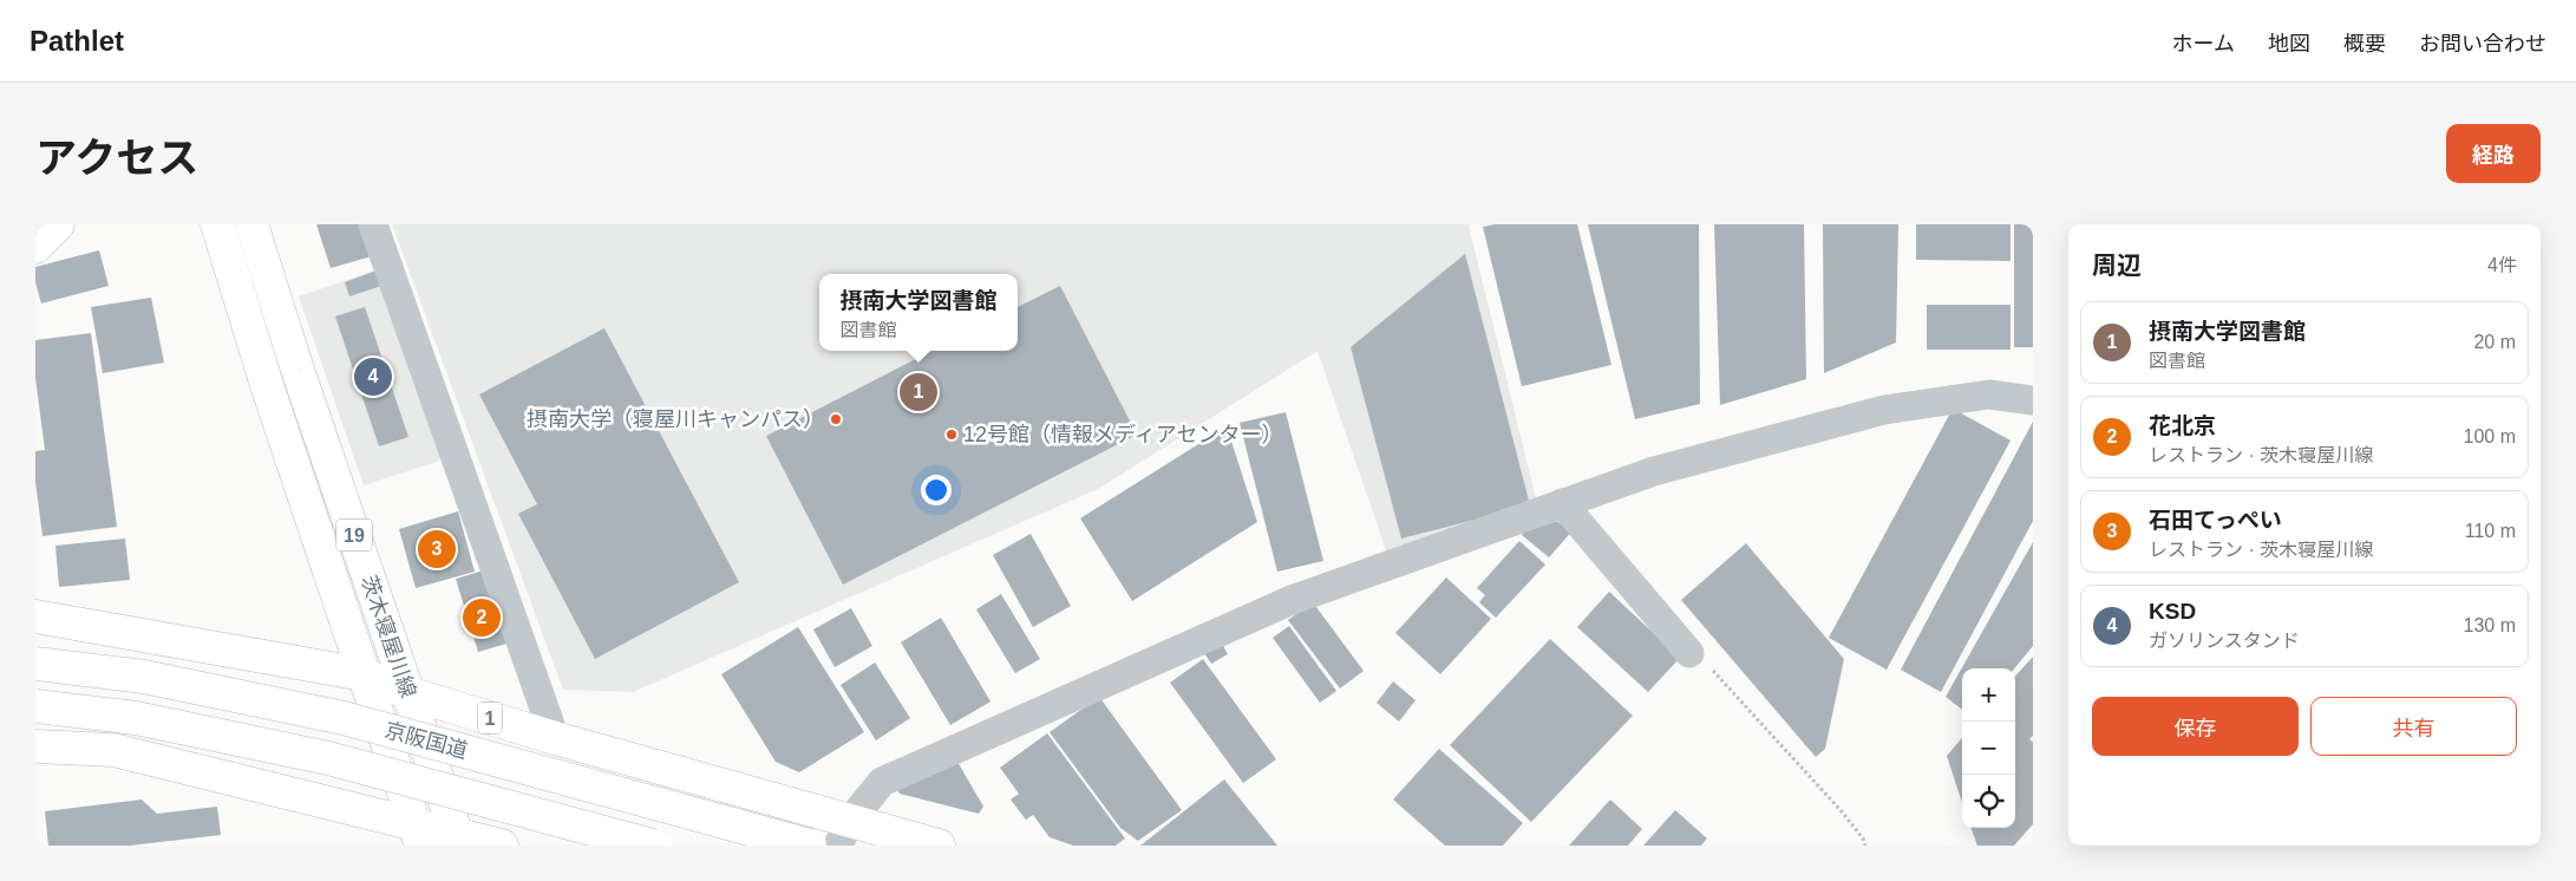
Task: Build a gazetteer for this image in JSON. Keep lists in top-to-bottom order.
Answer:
{
  "streets": {
    "main road": [
      "19",
      "茨木寝屋川線",
      "1",
      "京阪国道"
    ]
  },
  "crossings": [
    ["茨木寝屋川線", "1"]
  ],
  "places": ["摂南大学（寝屋川キャンパス）", "12号館（情報メディアセンター）"],
  "page": {
    "header": "Pathlet",
    "nav": [
      "ホーム",
      "地図",
      "概要",
      "お問い合わせ"
    ],
    "title": "アクセス",
    "buttons": [
      "経路",
      ["保存", "共有"]
    ],
    "heading": ["周辺", "4件"],
    "popup": ["摂南大学図書館", "図書館"],
    "list": [
      {
        "mark": "1",
        "name": "摂南大学図書館",
        "note": "図書館",
        "value": "20 m"
      },
      {
        "mark": "2",
        "name": "花北京",
        "note": "レストラン · 茨木寝屋川線",
        "value": "100 m"
      },
      {
        "mark": "3",
        "name": "石田てっぺい",
        "note": "レストラン · 茨木寝屋川線",
        "value": "110 m"
      },
      {
        "mark": "4",
        "name": "KSD",
        "note": "ガソリンスタンド",
        "value": "130 m"
      }
    ],
    "pins": [
      "4",
      "1",
      "3",
      "2"
    ],
    "map_buttons": ["+", "−"]
  }
}
